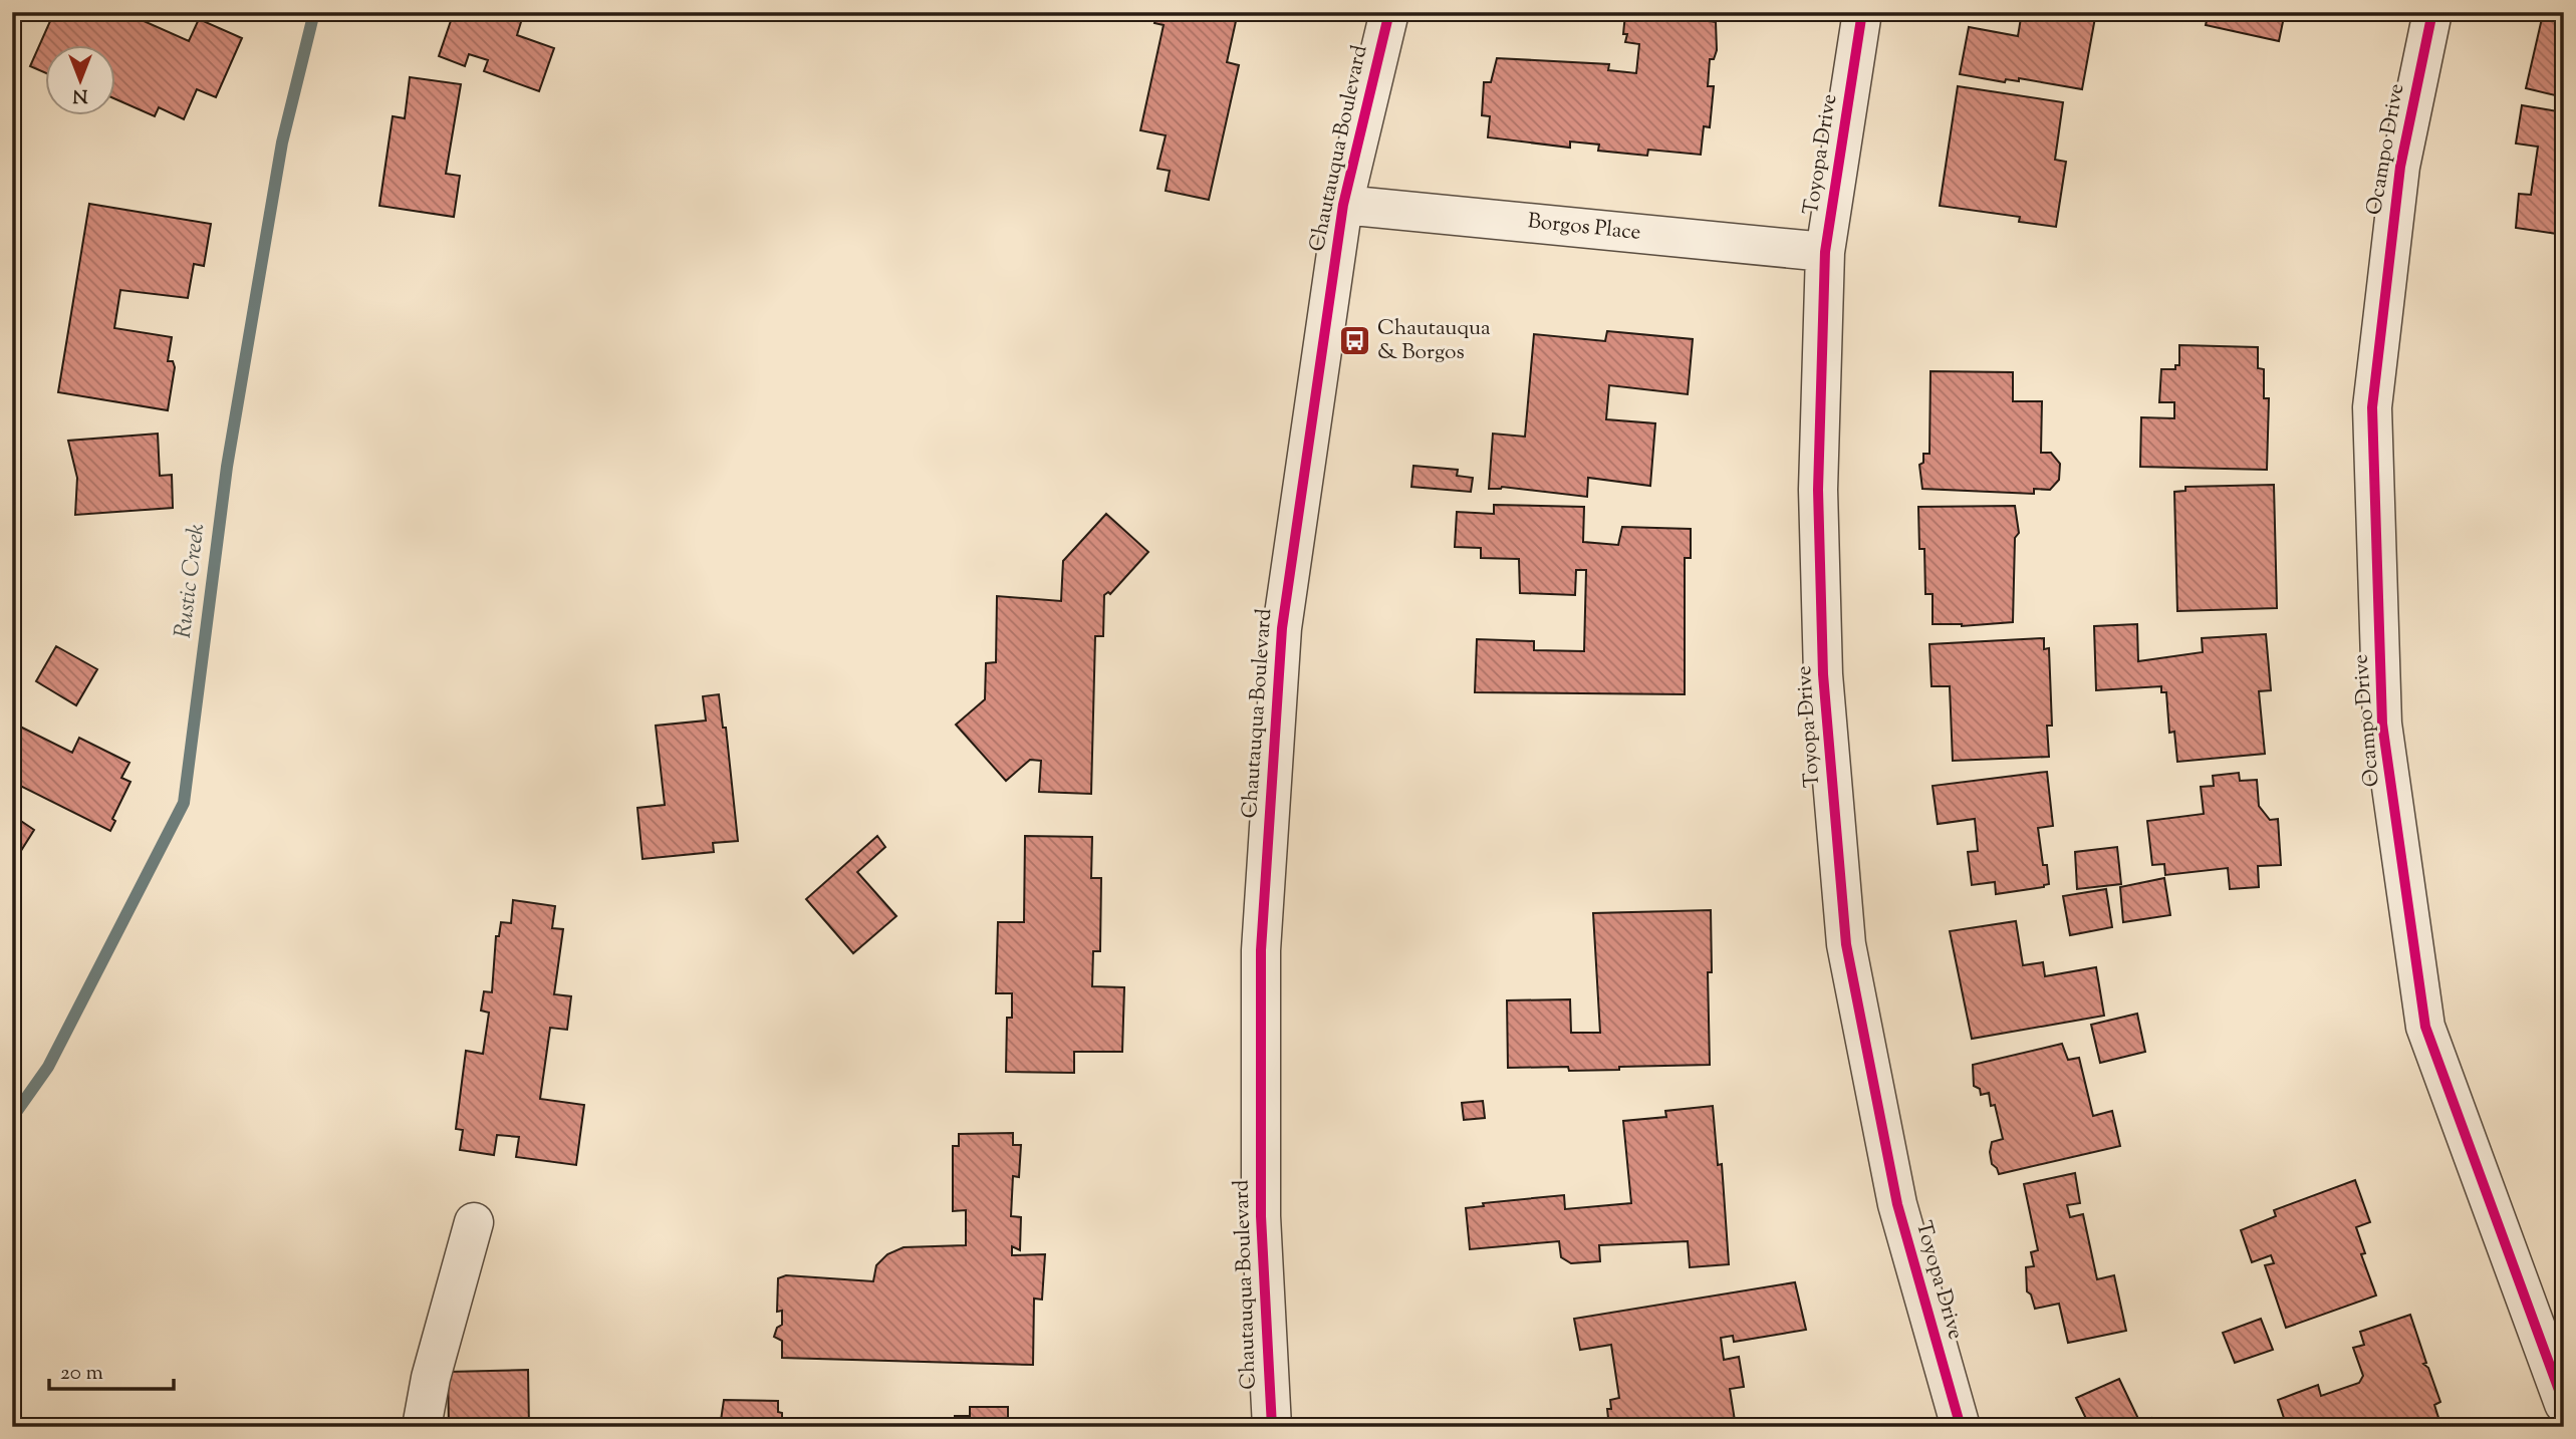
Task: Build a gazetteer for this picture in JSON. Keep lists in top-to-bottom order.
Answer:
{
  "streets": {
    "street": [
      "Chautauqua Boulevard",
      "Ocampo Drive",
      "Toyopa Drive",
      "Borgos Place"
    ]
  },
  "crossings": [
    ["Chautauqua Boulevard", "Borgos Place"],
    ["Toyopa Drive", "Borgos Place"]
  ],
  "water": ["Rustic Creek"],
  "places": {
    "bus stop": ["Chautauqua & Borgos"]
  },
  "scale_bar": "20 m",
  "north": "bottom"
}
